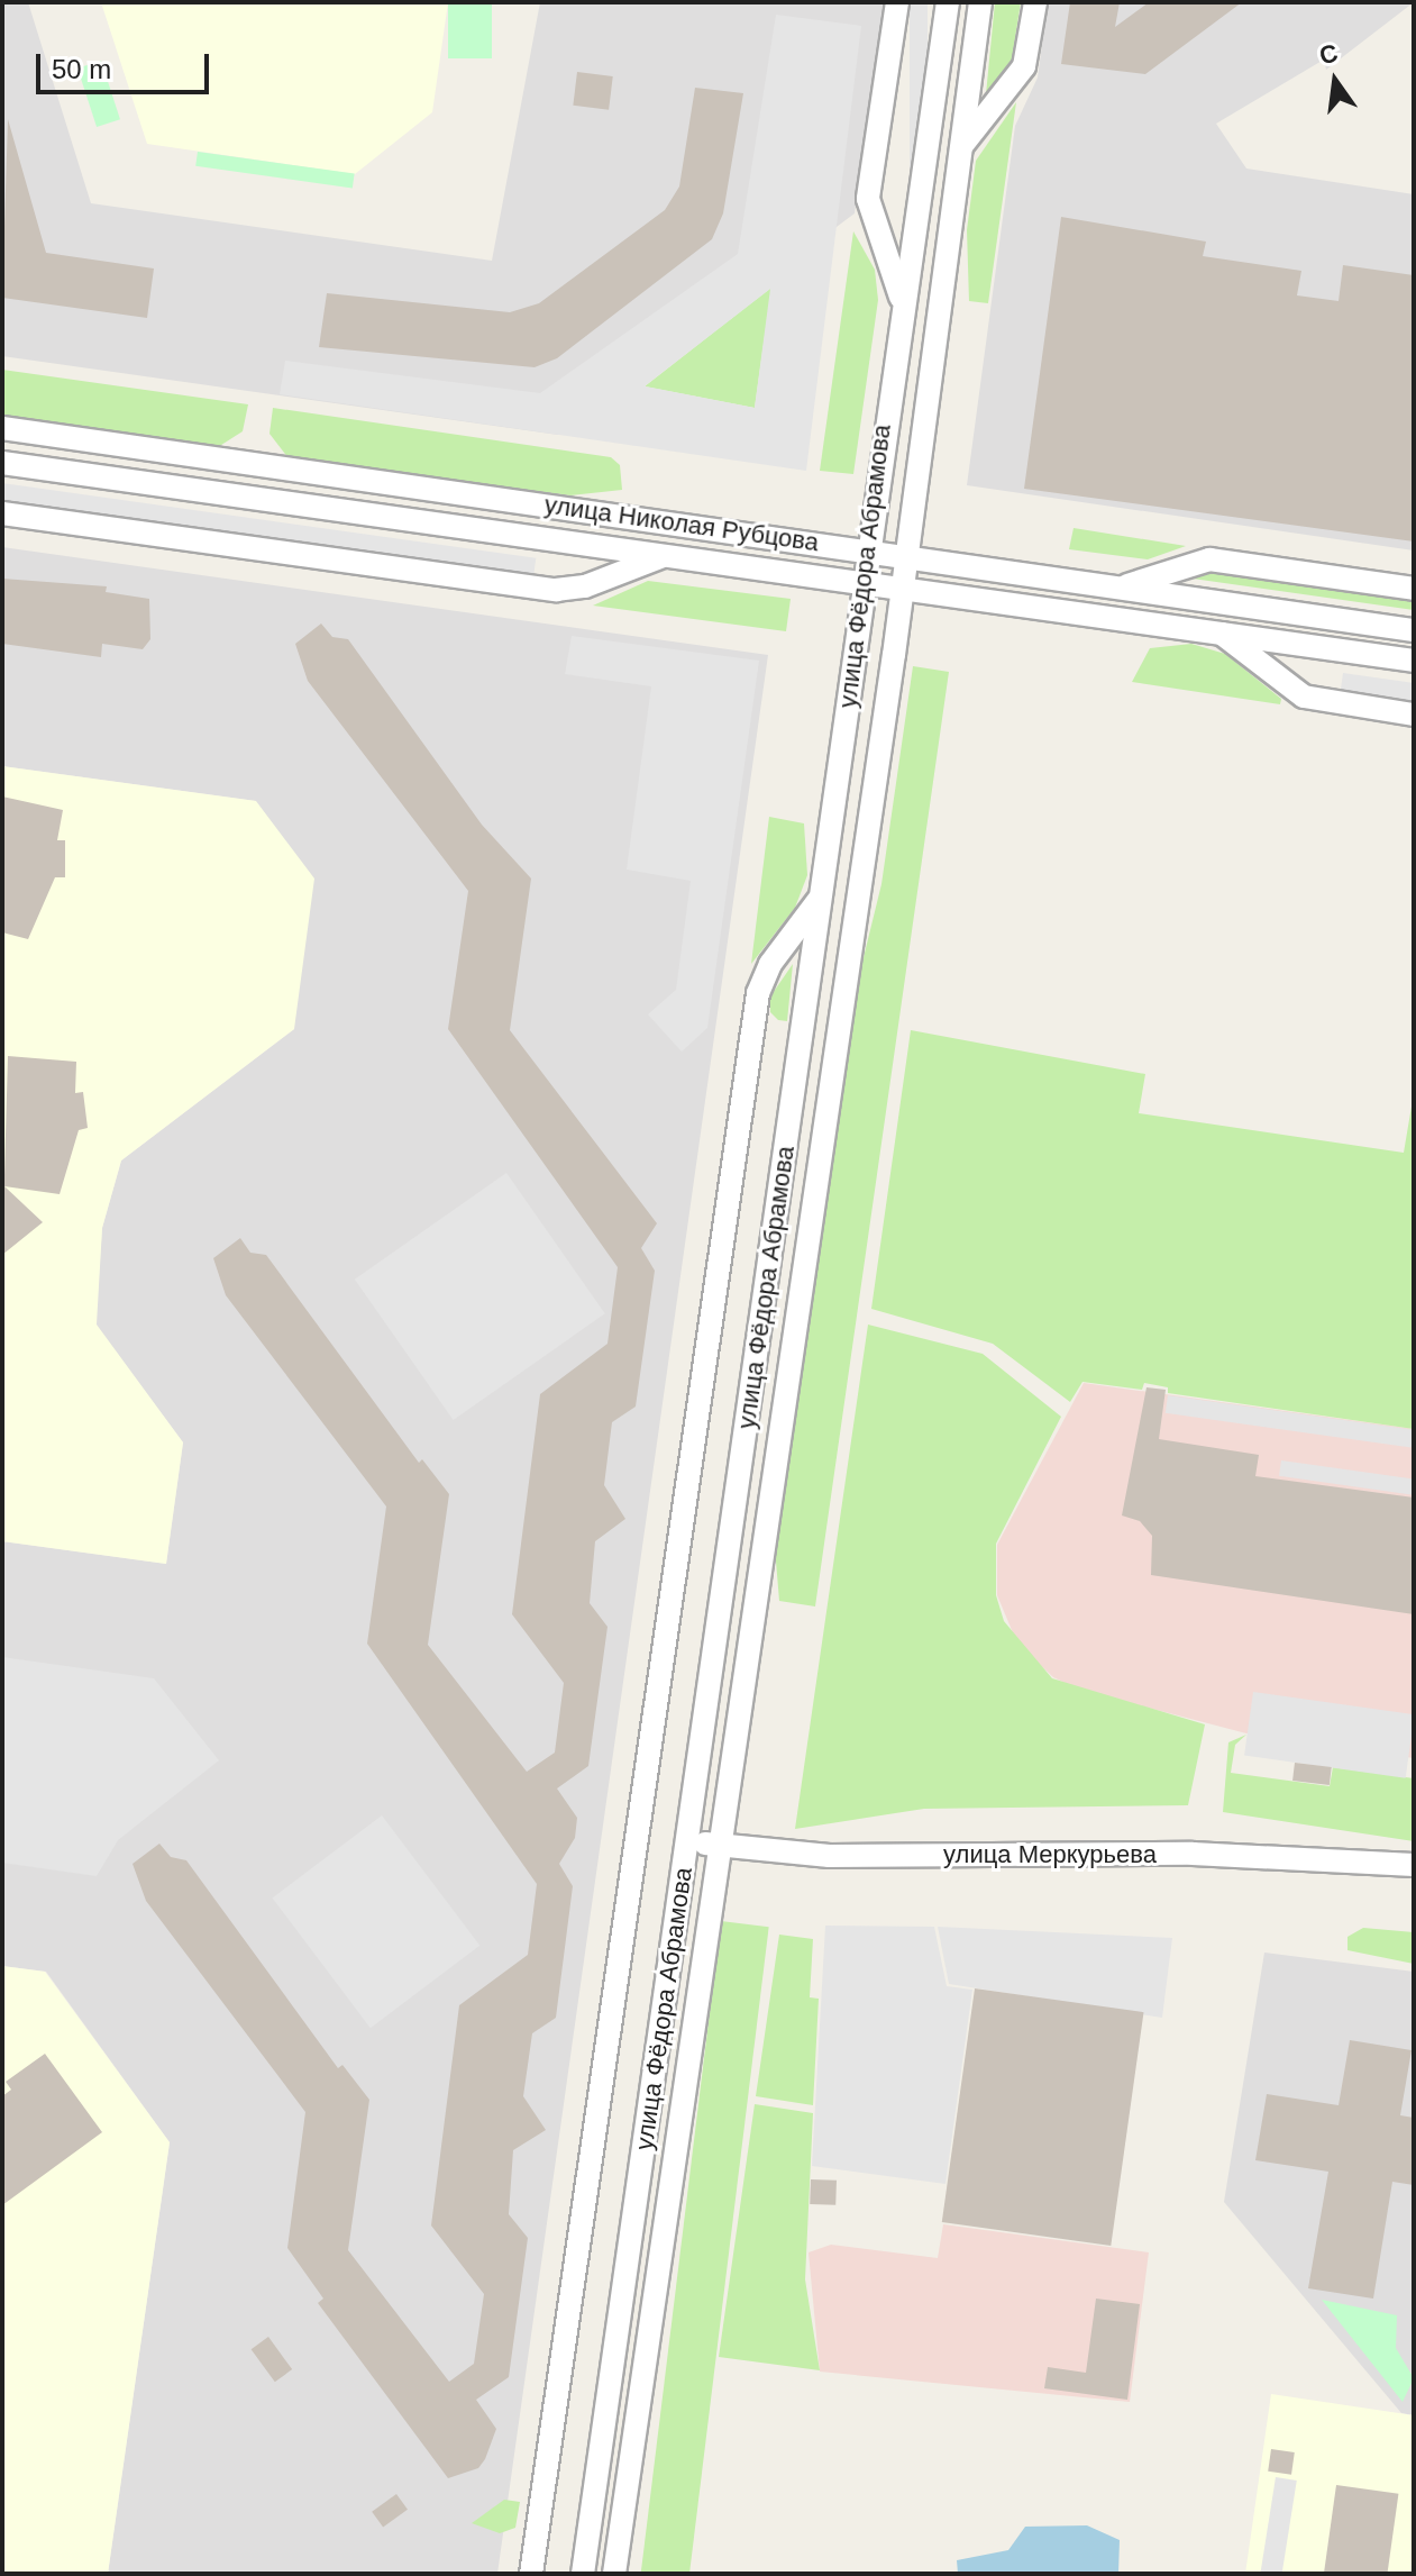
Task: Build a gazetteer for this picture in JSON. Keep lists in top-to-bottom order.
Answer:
{
  "streets": {
    "street": ["улица Николая Рубцова", "улица Фёдора Абрамова", "улица Меркурьева"]
  },
  "crossings": [
    ["улица Николая Рубцова", "улица Фёдора Абрамова"],
    ["улица Фёдора Абрамова", "улица Меркурьева"]
  ],
  "scale_bar": "50 m",
  "north": "top"
}
